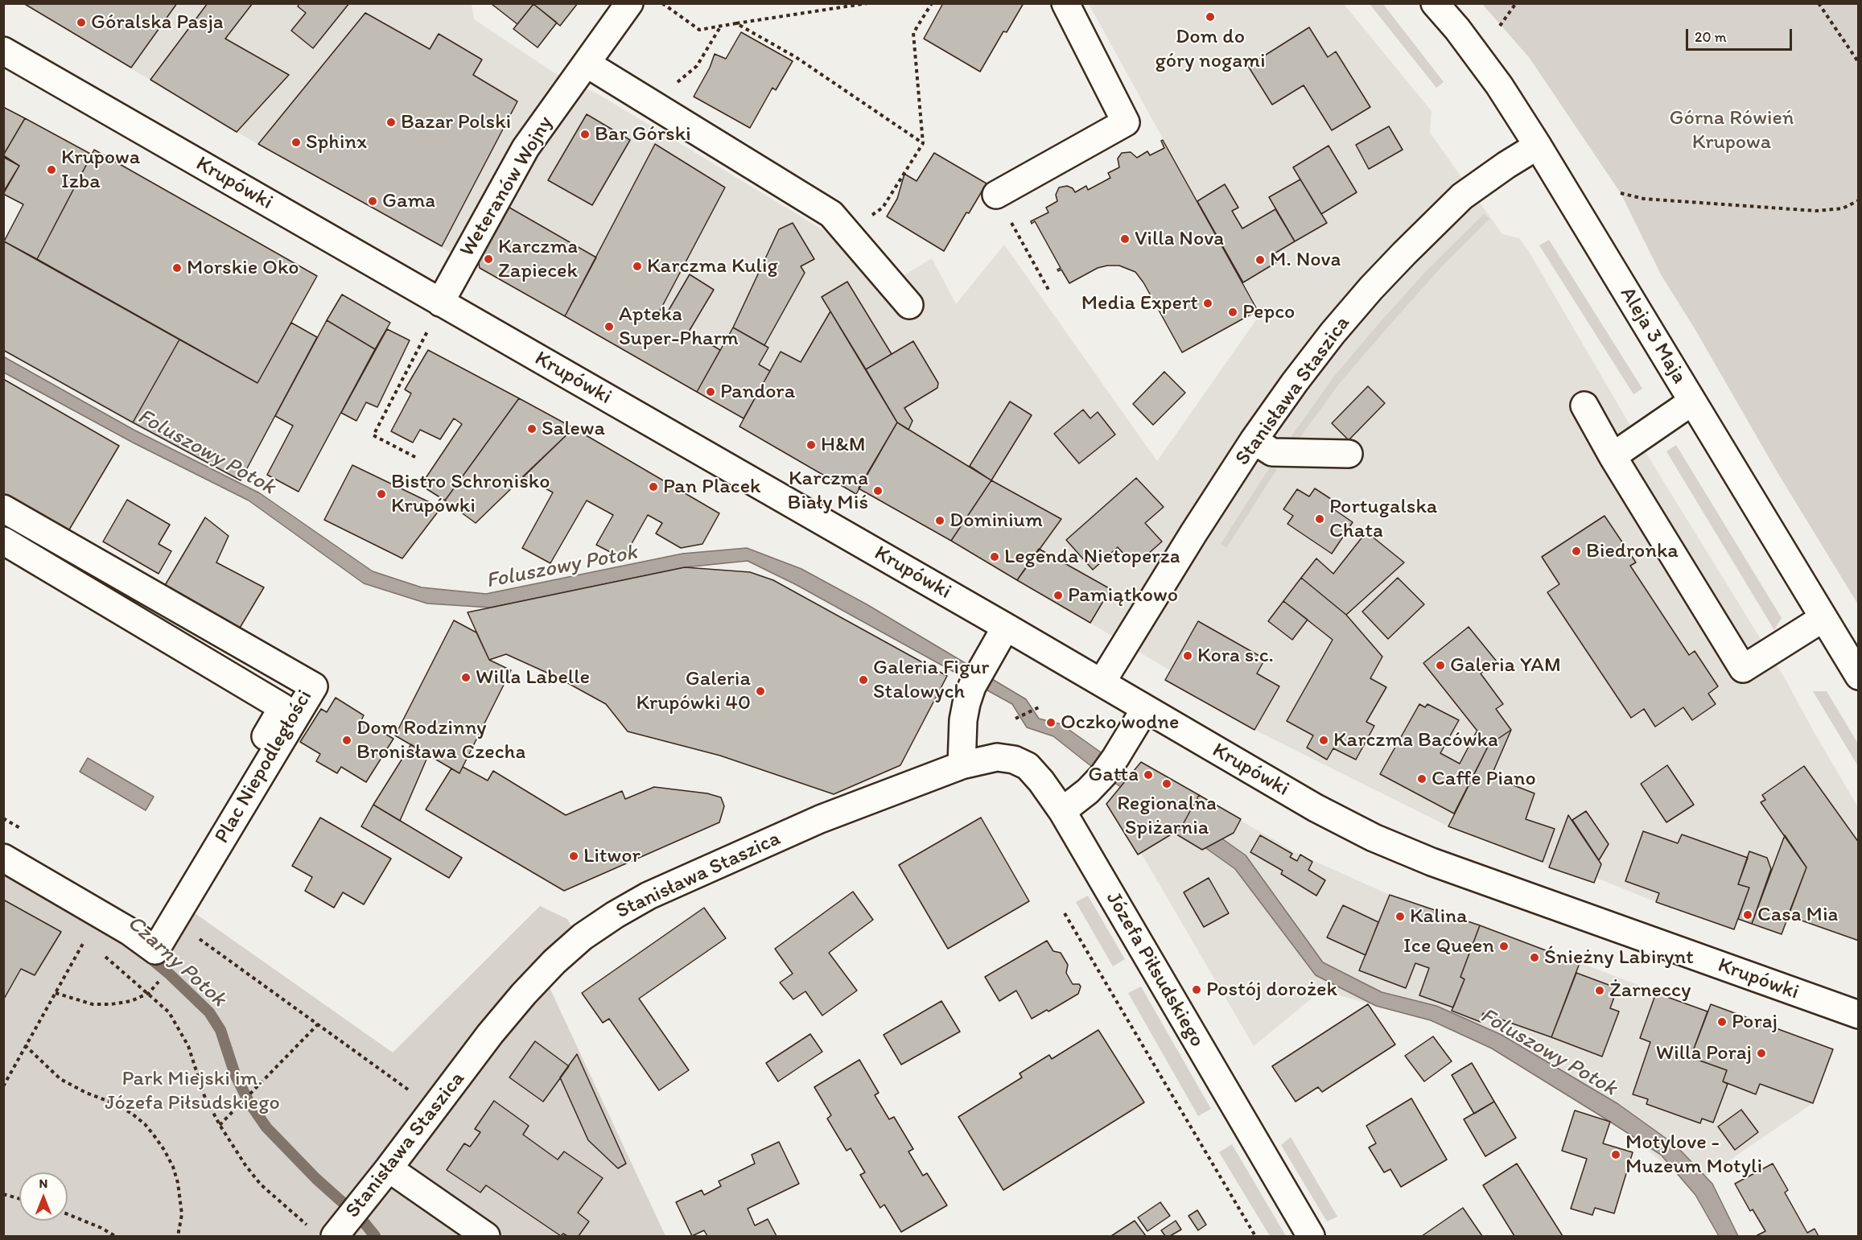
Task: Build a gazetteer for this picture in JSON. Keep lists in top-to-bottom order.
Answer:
{
  "streets": {
    "street": [
      "Krupówki",
      "Weteranów Wojny",
      "Aleja 3 Maja",
      "Stanisława Staszica",
      "Plac Niepodległości",
      "Józefa Piłsudskiego"
    ]
  },
  "crossings": [
    ["Krupówki", "Weteranów Wojny"],
    ["Krupówki", "Stanisława Staszica"],
    ["Aleja 3 Maja", "Stanisława Staszica"],
    ["Stanisława Staszica", "Józefa Piłsudskiego"]
  ],
  "water": ["Foluszowy Potok", "Czarny Potok"],
  "parks": ["Górna Rówień Krupowa", "Park Miejski im. Józefa Piłsudskiego"],
  "places": [
    "Dom do góry nogami",
    "Góralska Pasja",
    "Bazar Polski",
    "Bar Górski",
    "Sphinx",
    "Krupowa Izba",
    "Gama",
    "Villa Nova",
    "Karczma Zapiecek",
    "M. Nova",
    "Karczma Kulig",
    "Morskie Oko",
    "Media Expert",
    "Pepco",
    "Apteka Super-Pharm",
    "Pandora",
    "Salewa",
    "H&M",
    "Pan Placek",
    "Karczma Biały Miś",
    "Bistro Schronisko Krupówki",
    "Portugalska Chata",
    "Dominium",
    "Biedronka",
    "Legenda Nietoperza",
    "Pamiątkowo",
    "Kora s.c.",
    "Galeria YAM",
    "Willa Labelle",
    "Galeria Figur Stalowych",
    "Galeria Krupówki 40",
    "Oczko wodne",
    "Dom Rodzinny Bronisława Czecha",
    "Karczma Bacówka",
    "Gatta",
    "Caffe Piano",
    "Regionalna Spiżarnia",
    "Litwor",
    "Casa Mia",
    "Kalina",
    "Ice Queen",
    "Śnieżny Labirynt",
    "Postój dorożek",
    "Żarneccy",
    "Poraj",
    "Willa Poraj",
    "Motylove - Muzeum Motyli"
  ],
  "scale_bar": "20 m",
  "north": "top"
}
